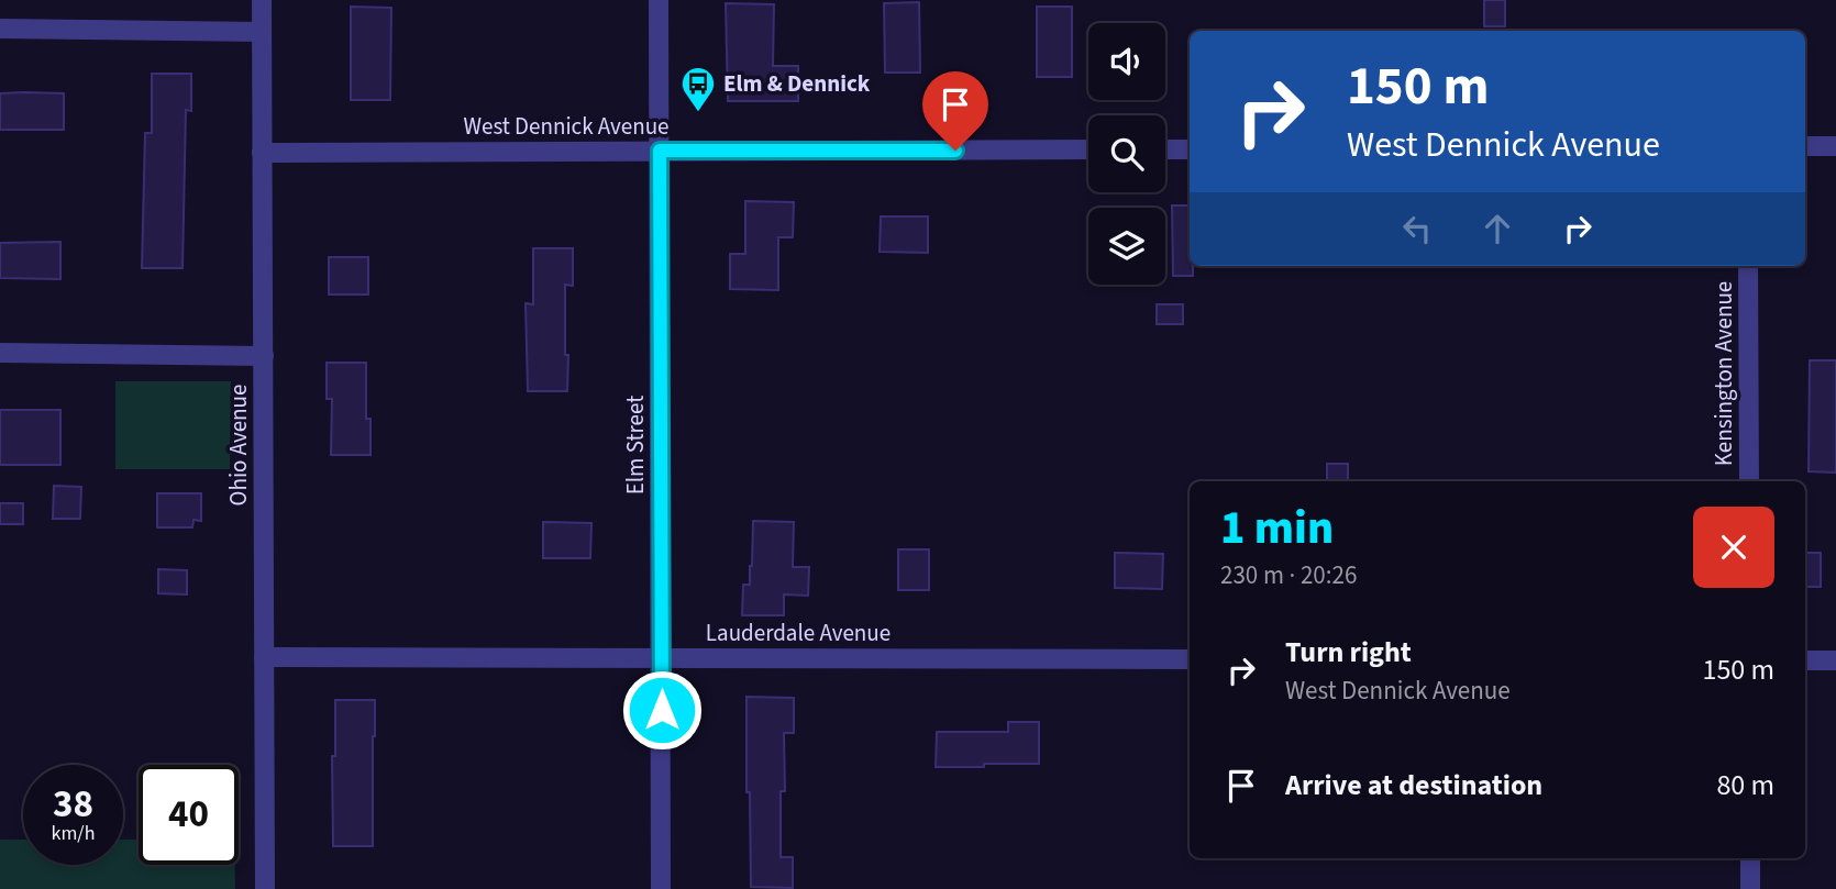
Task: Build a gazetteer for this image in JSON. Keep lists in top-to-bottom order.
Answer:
{
  "streets": {
    "street": [
      "West Dennick Avenue",
      "Kensington Avenue",
      "Ohio Avenue",
      "Elm Street",
      "Lauderdale Avenue"
    ]
  },
  "crossings": [
    ["West Dennick Avenue", "Ohio Avenue"],
    ["West Dennick Avenue", "Elm Street"],
    ["Ohio Avenue", "Lauderdale Avenue"],
    ["Elm Street", "Lauderdale Avenue"]
  ],
  "places": {
    "bus stop": ["Elm & Dennick"]
  },
  "page": {
    "turn": ["150 m", "West Dennick Avenue"],
    "heading": ["1 min", "230 m · 20:26"],
    "list": [
      {
        "name": "Turn right",
        "note": "West Dennick Avenue",
        "value": "150 m"
      },
      {
        "name": "Arrive at destination",
        "value": "80 m"
      }
    ],
    "speed": "38 km/h",
    "limit": "40"
  }
}
